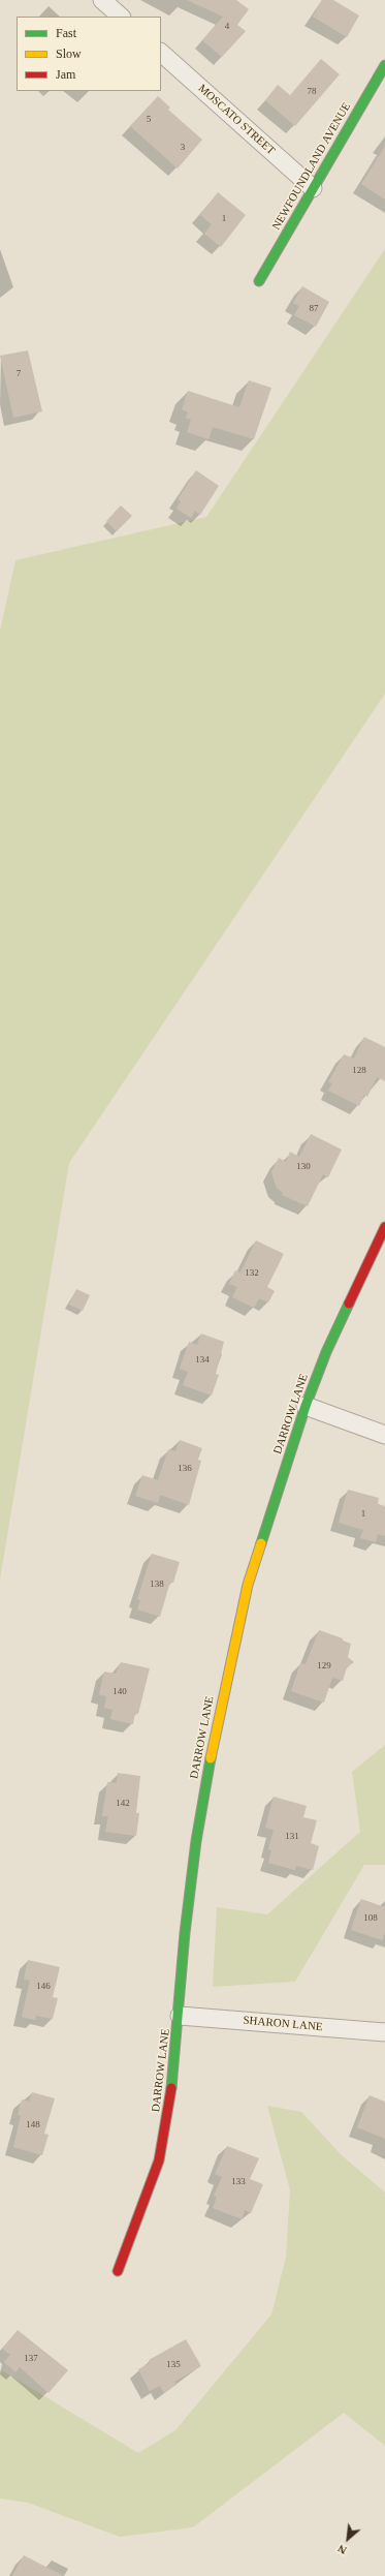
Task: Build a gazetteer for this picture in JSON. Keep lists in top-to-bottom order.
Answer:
{
  "streets": {
    "street": [
      "MOSCATO STREET",
      "NEWFOUNDLAND AVENUE",
      "DARROW LANE",
      "SHARON LANE"
    ]
  },
  "crossings": [
    ["MOSCATO STREET", "NEWFOUNDLAND AVENUE"],
    ["DARROW LANE", "SHARON LANE"]
  ],
  "house_numbers": [
    "4",
    "78",
    "5",
    "3",
    "1",
    "87",
    "7",
    "128",
    "130",
    "132",
    "134",
    "136",
    "1",
    "138",
    "129",
    "140",
    "142",
    "131",
    "108",
    "146",
    "148",
    "133",
    "137",
    "135"
  ],
  "legend": ["Fast", "Slow", "Jam"],
  "north": "bottom left"
}
